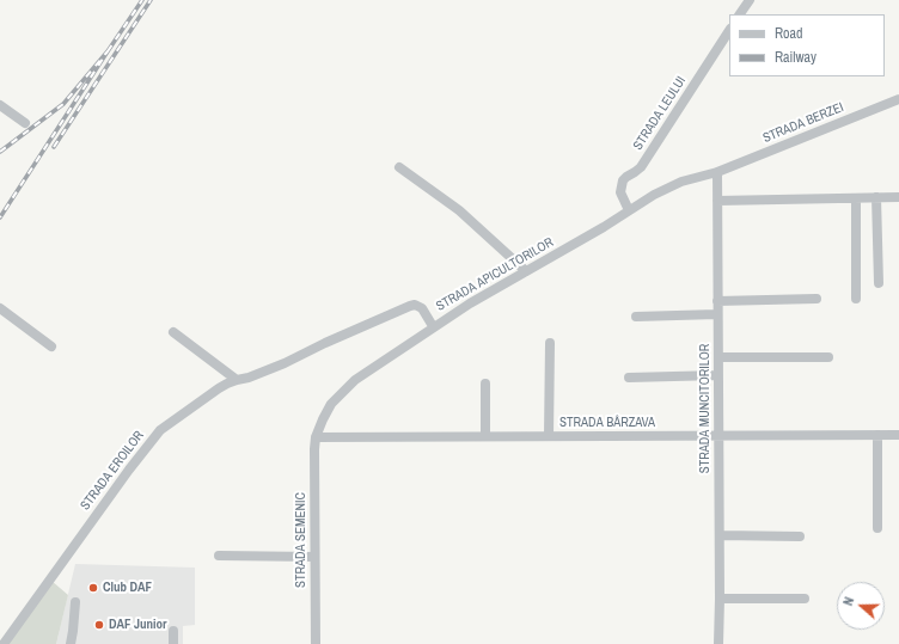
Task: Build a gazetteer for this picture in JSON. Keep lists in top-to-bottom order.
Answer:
{
  "streets": {
    "street": [
      "STRADA LEULUI",
      "STRADA BERZEI",
      "STRADA APICULTORILOR",
      "STRADA MUNCITORILOR",
      "STRADA BÂRZAVA",
      "STRADA EROILOR",
      "STRADA SEMENIC"
    ]
  },
  "crossings": [
    ["STRADA LEULUI", "STRADA APICULTORILOR"],
    ["STRADA BERZEI", "STRADA APICULTORILOR"],
    ["STRADA BERZEI", "STRADA MUNCITORILOR"],
    ["STRADA APICULTORILOR", "STRADA MUNCITORILOR"],
    ["STRADA APICULTORILOR", "STRADA BÂRZAVA"],
    ["STRADA APICULTORILOR", "STRADA EROILOR"],
    ["STRADA APICULTORILOR", "STRADA SEMENIC"],
    ["STRADA MUNCITORILOR", "STRADA BÂRZAVA"],
    ["STRADA BÂRZAVA", "STRADA SEMENIC"]
  ],
  "places": ["Club DAF", "DAF Junior"],
  "legend": ["Road", "Railway"],
  "north": "left"
}
